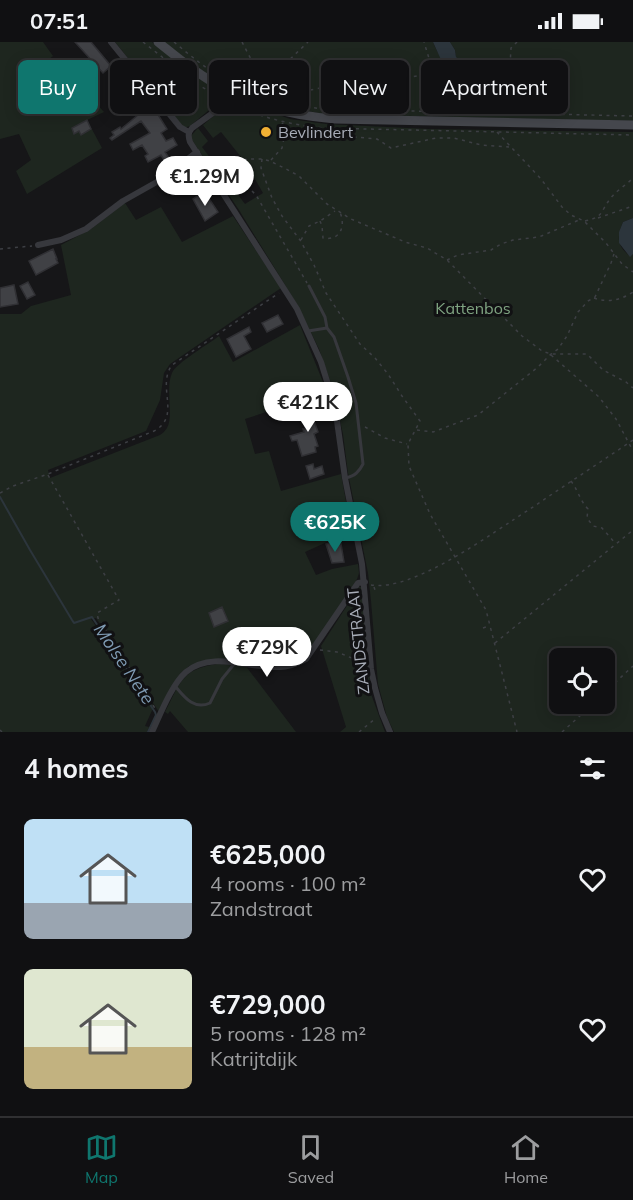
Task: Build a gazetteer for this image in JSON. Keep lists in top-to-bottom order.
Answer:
{
  "streets": {
    "street": ["ZANDSTRAAT"]
  },
  "water": ["Molse Nete"],
  "parks": ["Kattenbos"],
  "places": ["Bevlindert"],
  "page": {
    "status": "07:51",
    "chip": [
      "Buy",
      "Rent",
      "Filters",
      "New",
      "Apartment"
    ],
    "price": [
      "€1.29M",
      "€421K",
      "€625K",
      "€729K"
    ],
    "heading": "4 homes",
    "list": [
      {
        "name": "€625,000",
        "note": "4 rooms · 100 m² · Zandstraat"
      },
      {
        "name": "€729,000",
        "note": "5 rooms · 128 m² · Katrijtdijk"
      }
    ],
    "tabs": ["Map", "Saved", "Home"]
  }
}
